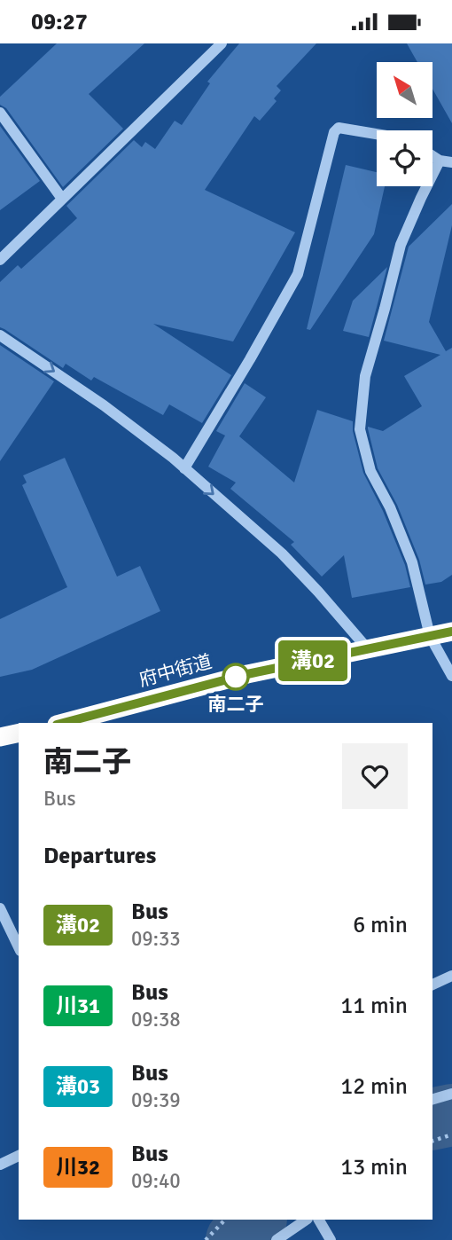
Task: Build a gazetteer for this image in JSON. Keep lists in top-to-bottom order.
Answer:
{
  "streets": {
    "highway": ["府中街道"]
  },
  "places": ["南二子"],
  "lines": ["bus line 溝02"],
  "north": "top left",
  "page": {
    "status": "09:27",
    "on_map": "溝02",
    "heading": [
      ["南二子", "Bus"],
      "Departures"
    ],
    "list": [
      {
        "mark": "溝02",
        "name": "Bus",
        "note": "09:33",
        "value": "6 min"
      },
      {
        "mark": "川31",
        "name": "Bus",
        "note": "09:38",
        "value": "11 min"
      },
      {
        "mark": "溝03",
        "name": "Bus",
        "note": "09:39",
        "value": "12 min"
      },
      {
        "mark": "川32",
        "name": "Bus",
        "note": "09:40",
        "value": "13 min"
      }
    ]
  }
}
